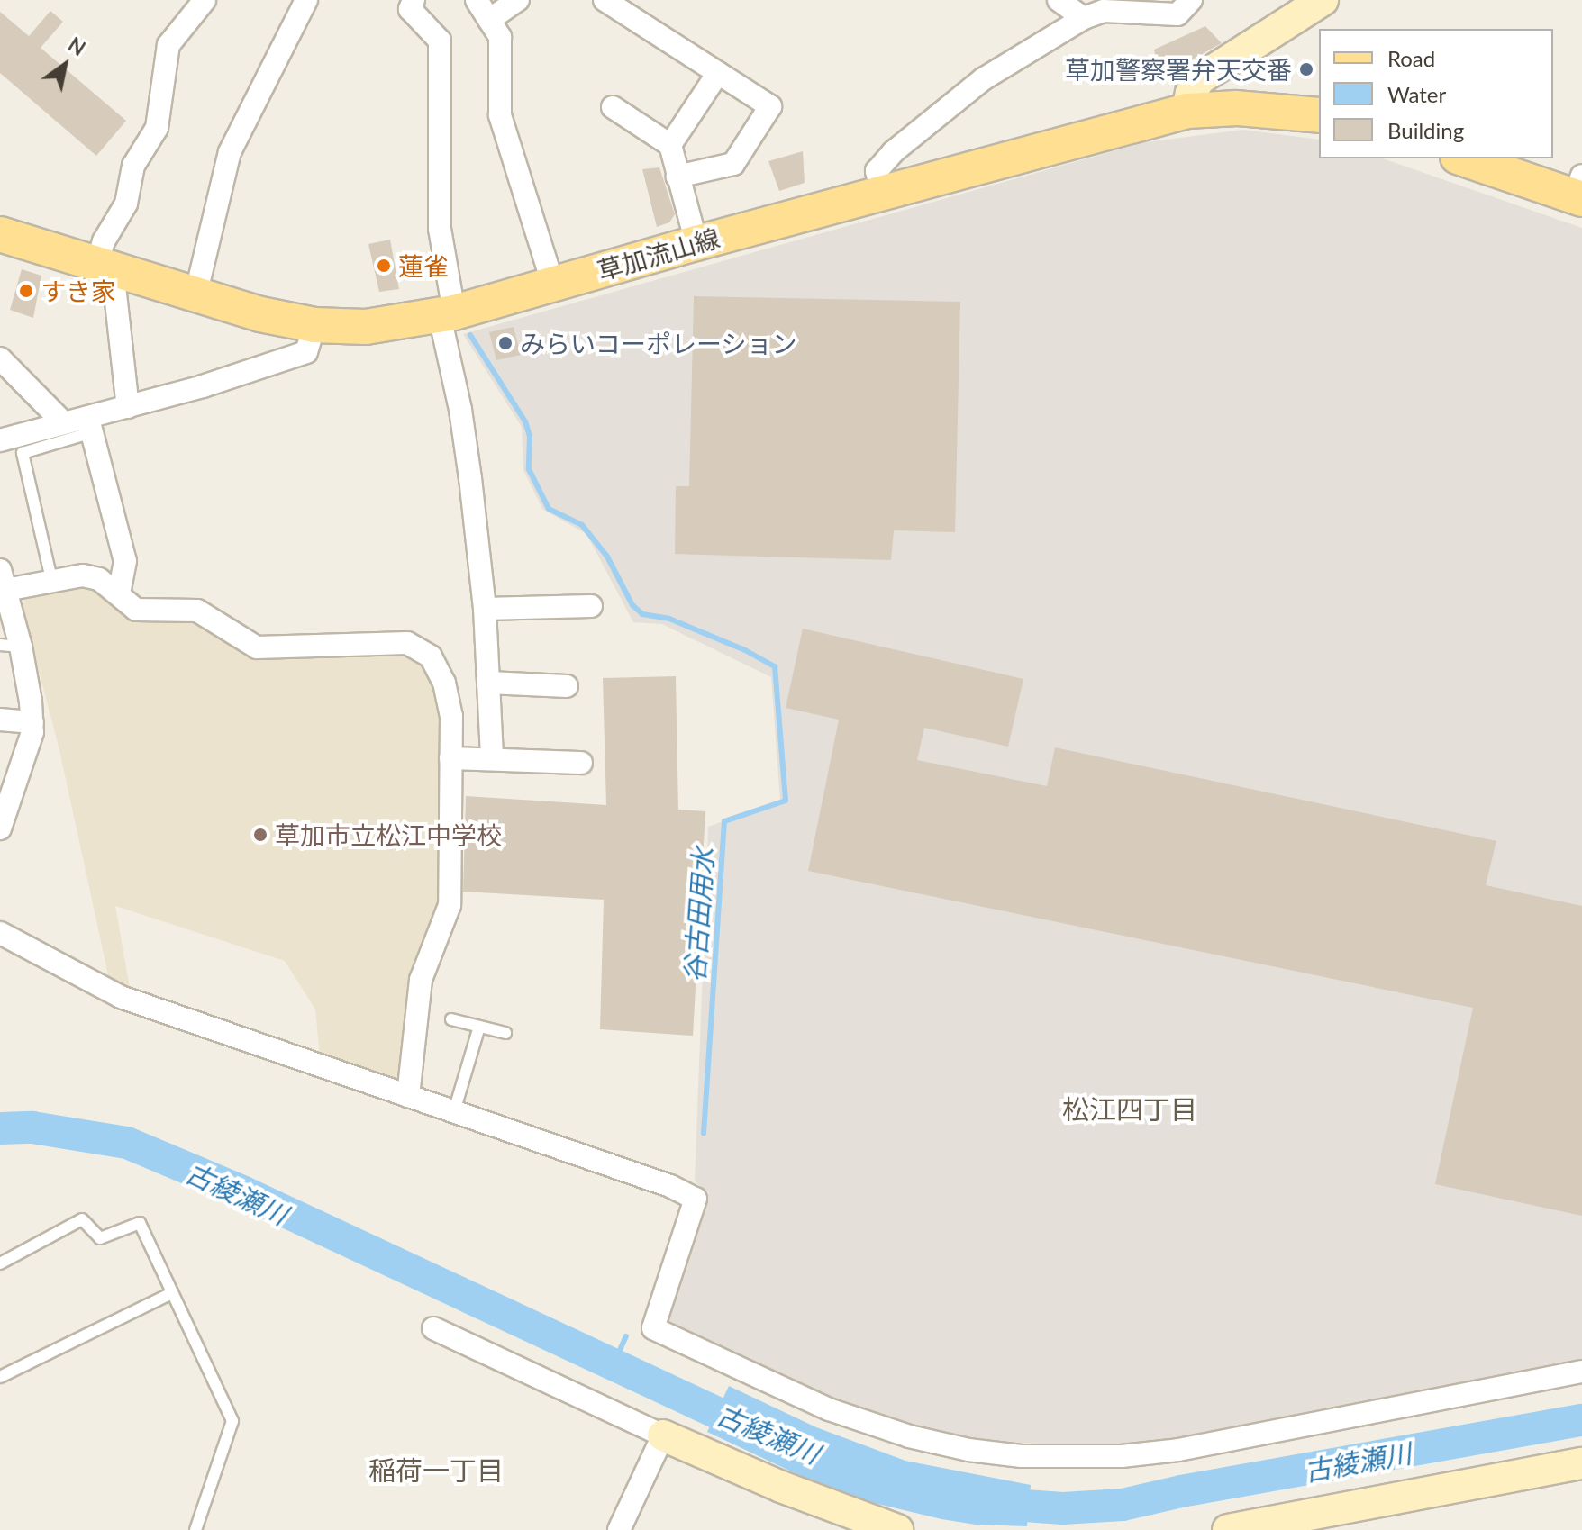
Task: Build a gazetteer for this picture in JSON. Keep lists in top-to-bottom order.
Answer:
{
  "streets": {
    "main road": ["草加流山線"]
  },
  "districts": ["松江四丁目", "稲荷一丁目"],
  "water": ["谷古田用水", "古綾瀬川"],
  "places": [
    "草加警察署弁天交番",
    "蓮雀",
    "すき家",
    "みらいコーポレーション",
    "草加市立松江中学校"
  ],
  "legend": ["Road", "Water", "Building"],
  "north": "top right"
}
